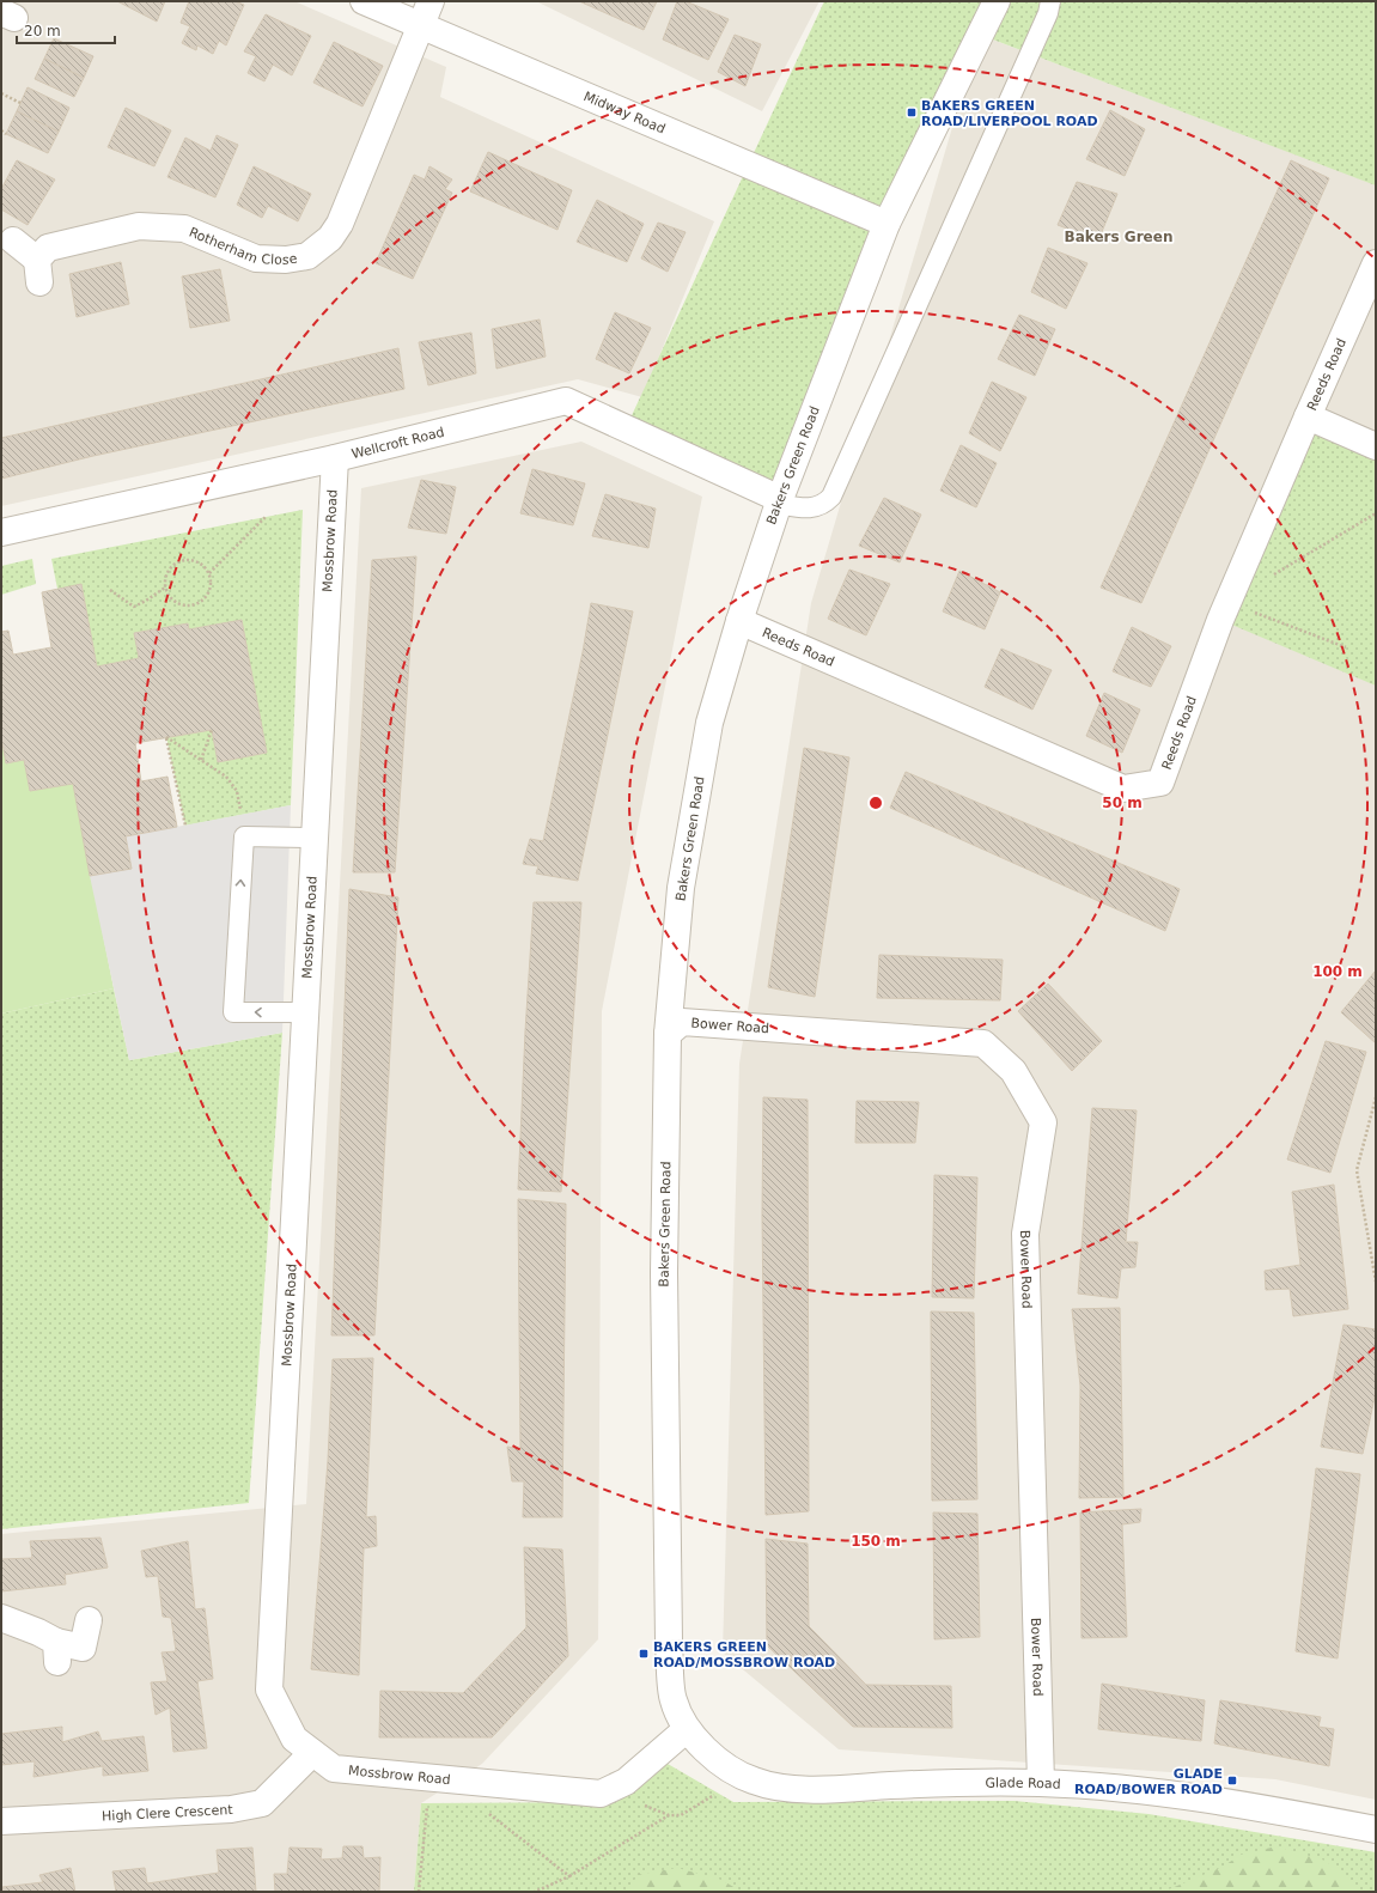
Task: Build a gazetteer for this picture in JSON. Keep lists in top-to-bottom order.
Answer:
{
  "streets": {
    "street": [
      "Midway Road",
      "Rotherham Close",
      "Reeds Road",
      "Wellcroft Road",
      "Bakers Green Road",
      "Mossbrow Road",
      "Bower Road",
      "Glade Road",
      "High Clere Crescent"
    ]
  },
  "crossings": [
    ["Midway Road", "Rotherham Close"],
    ["Midway Road", "Bakers Green Road"],
    ["Reeds Road", "Bakers Green Road"],
    ["Wellcroft Road", "Bakers Green Road"],
    ["Wellcroft Road", "Mossbrow Road"],
    ["Bakers Green Road", "Mossbrow Road"],
    ["Bakers Green Road", "Bower Road"],
    ["Bakers Green Road", "Glade Road"],
    ["Mossbrow Road", "Glade Road"],
    ["Mossbrow Road", "High Clere Crescent"],
    ["Bower Road", "Glade Road"]
  ],
  "districts": ["Bakers Green"],
  "places": {
    "transit": ["BAKERS GREEN ROAD/LIVERPOOL ROAD", "BAKERS GREEN ROAD/MOSSBROW ROAD", "GLADE ROAD/BOWER ROAD"]
  },
  "scale_bar": "20 m",
  "rings": ["50 m", "100 m", "150 m"]
}
